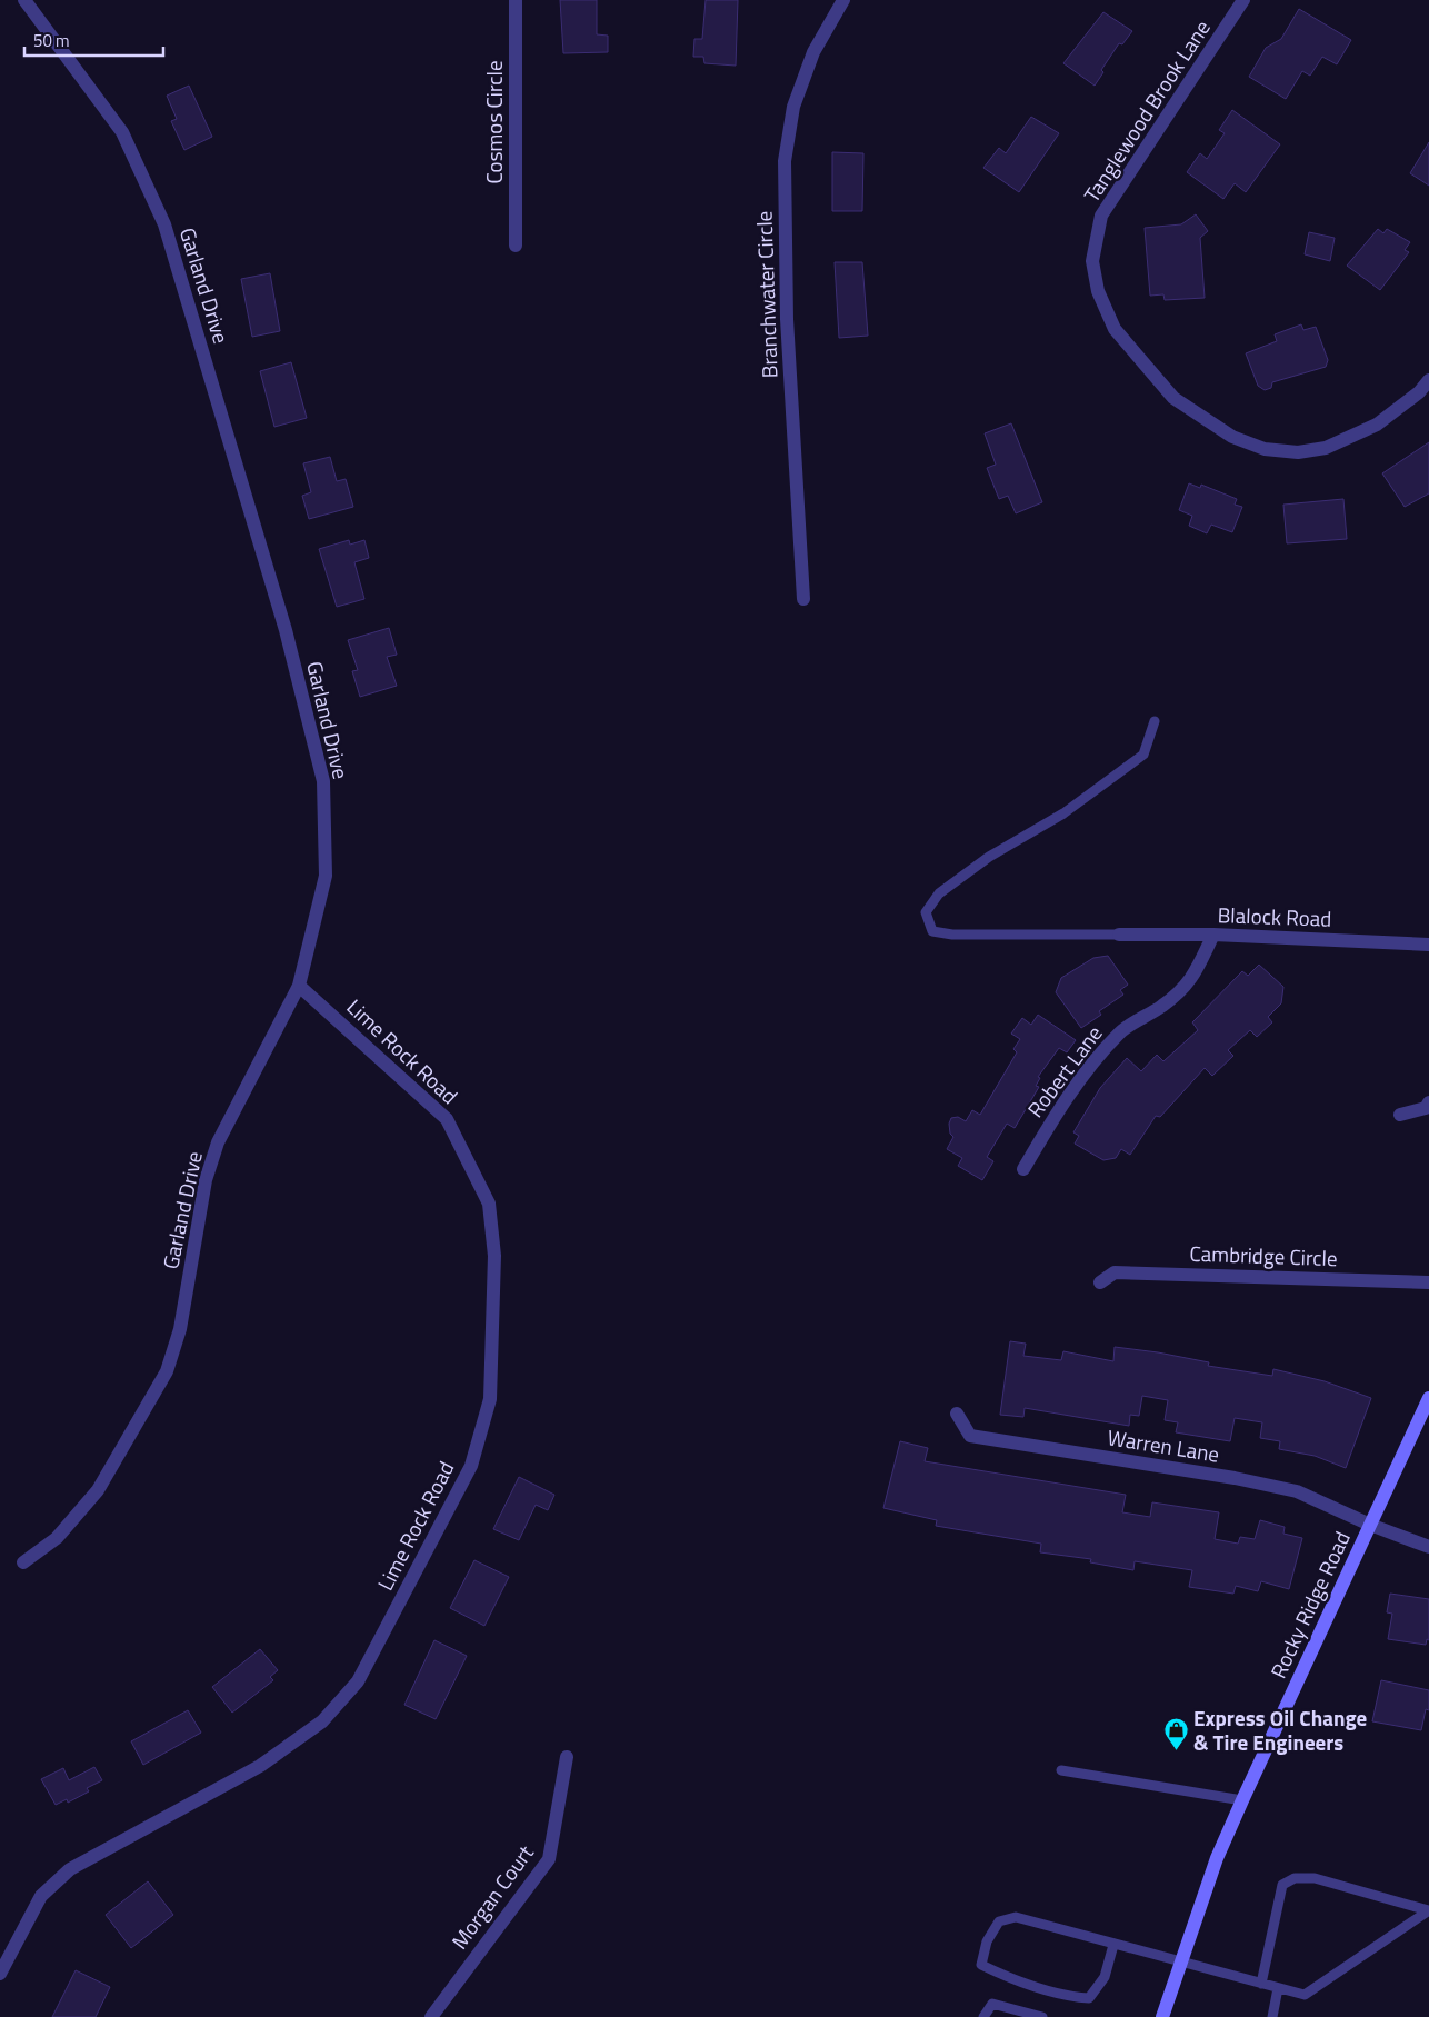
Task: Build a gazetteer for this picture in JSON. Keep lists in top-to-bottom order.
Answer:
{
  "streets": {
    "main road": ["Rocky Ridge Road"],
    "street": [
      "Tanglewood Brook Lane",
      "Cosmos Circle",
      "Garland Drive",
      "Branchwater Circle",
      "Blalock Road",
      "Lime Rock Road",
      "Robert Lane",
      "Cambridge Circle",
      "Warren Lane",
      "Morgan Court"
    ]
  },
  "crossings": [
    ["Garland Drive", "Lime Rock Road"],
    ["Blalock Road", "Robert Lane"],
    ["Warren Lane", "Rocky Ridge Road"]
  ],
  "places": {
    "shop": ["Express Oil Change & Tire Engineers"]
  },
  "scale_bar": "50 m"
}
